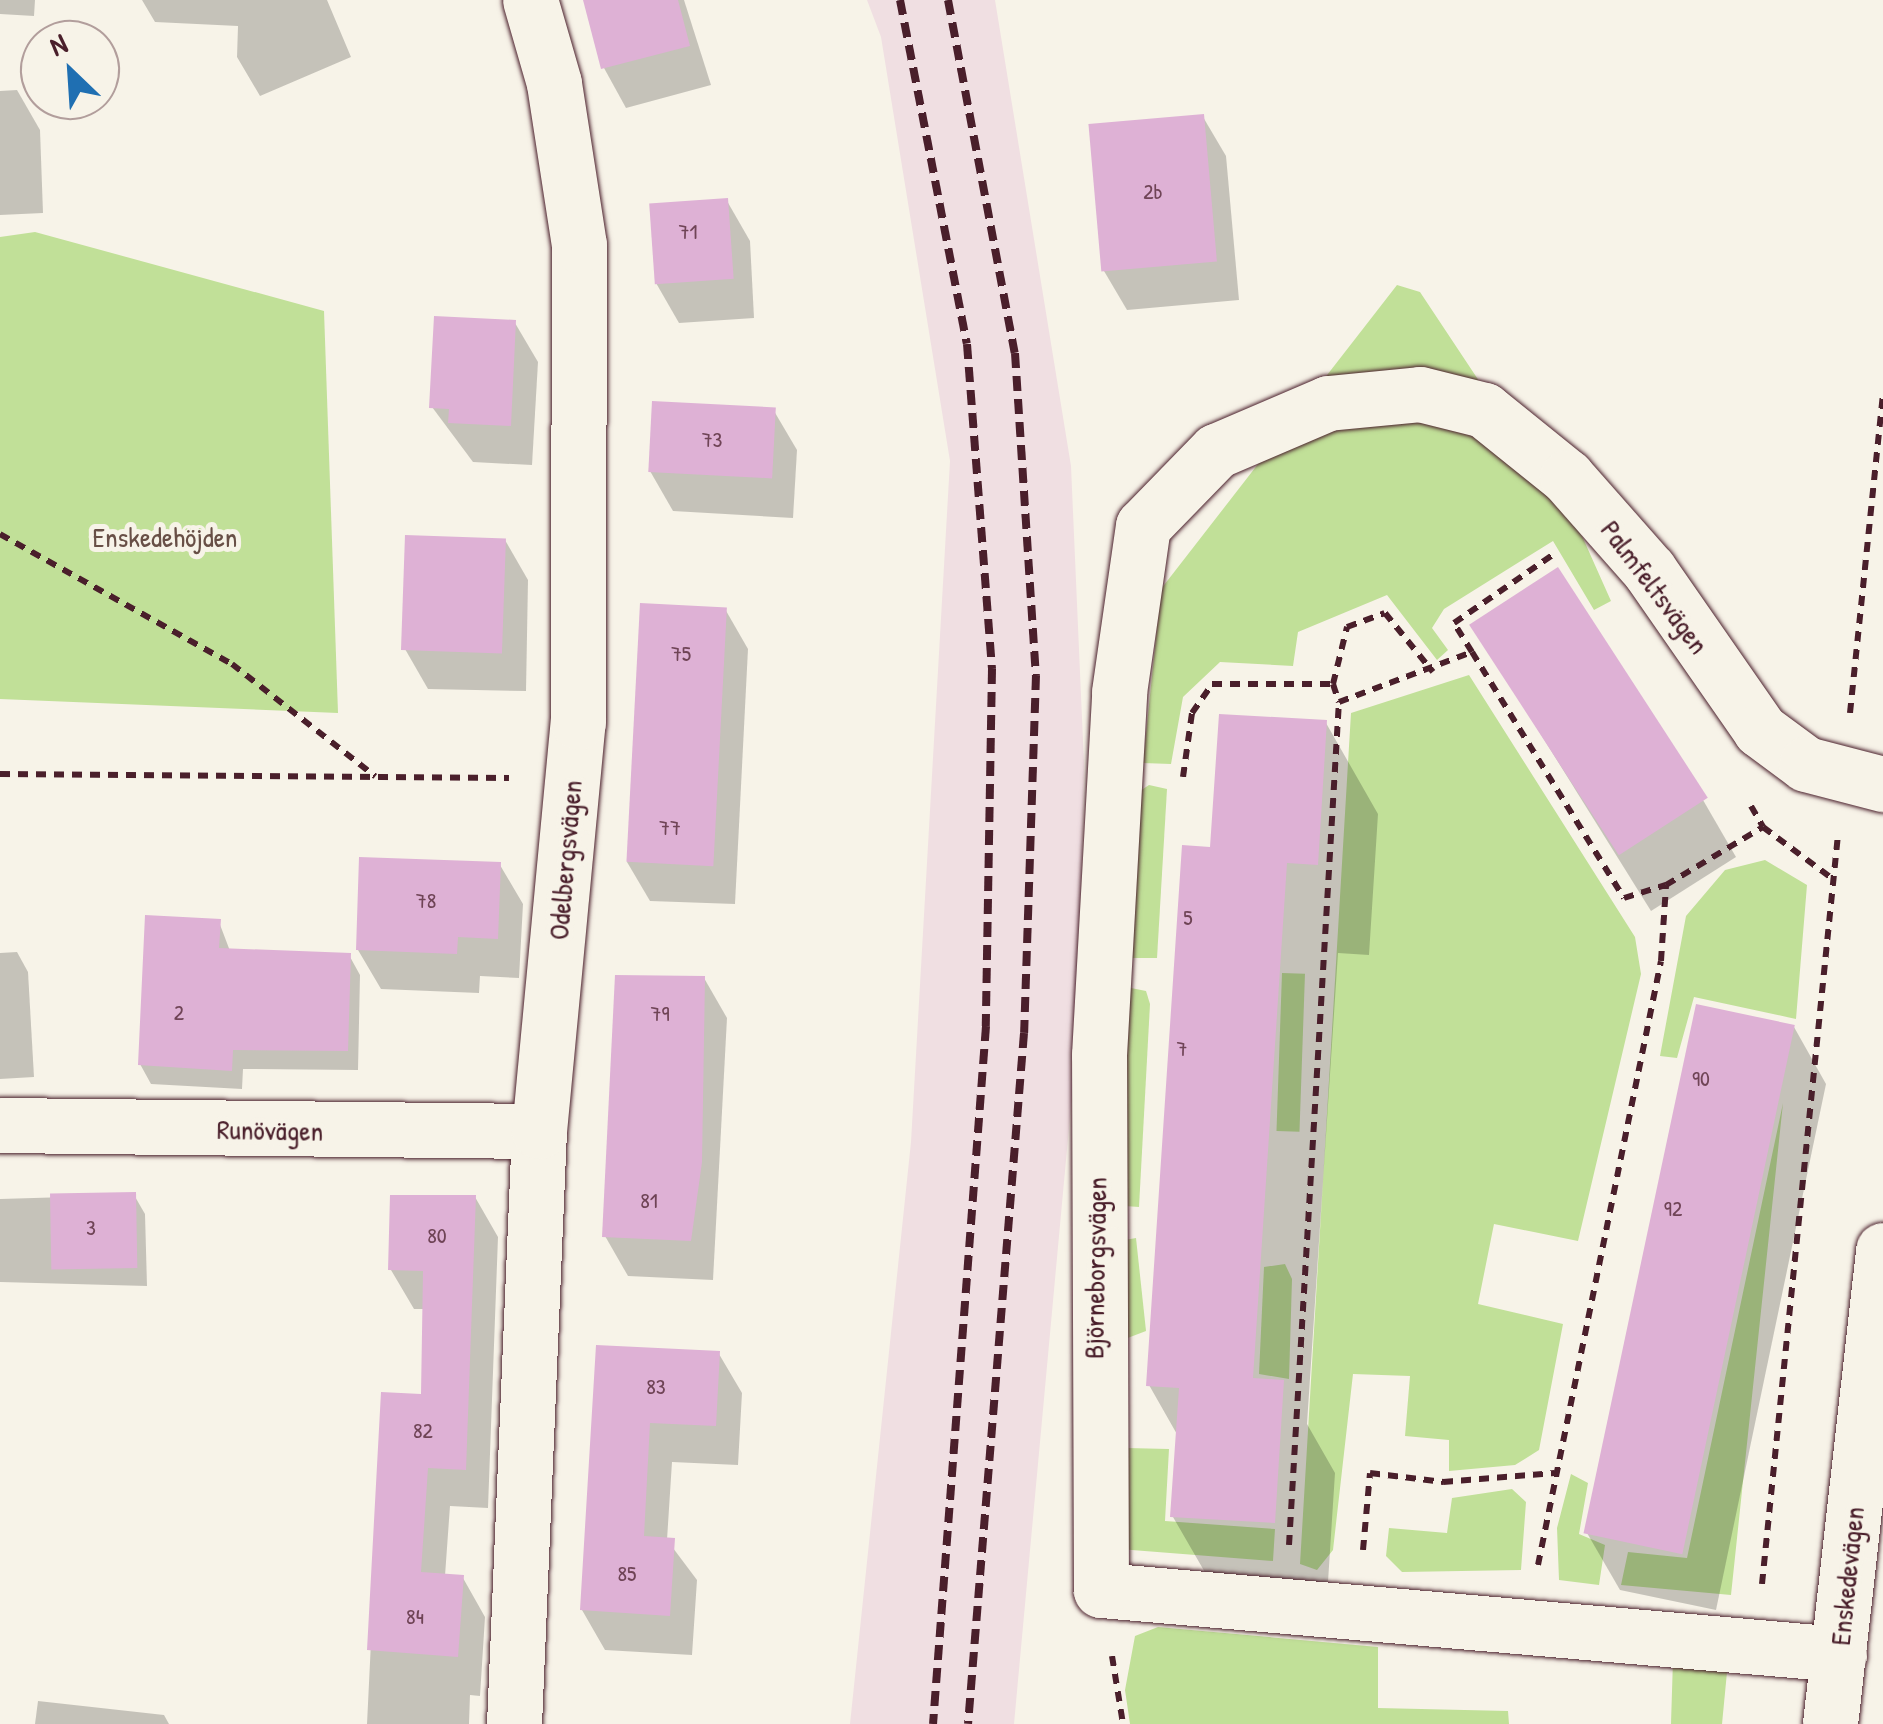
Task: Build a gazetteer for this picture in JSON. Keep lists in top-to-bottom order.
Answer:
{
  "streets": {
    "street": [
      "Palmfeltsvägen",
      "Odelbergsvägen",
      "Runövägen",
      "Björneborgsvägen",
      "Enskedevägen"
    ]
  },
  "crossings": [
    ["Palmfeltsvägen", "Björneborgsvägen"],
    ["Odelbergsvägen", "Runövägen"],
    ["Björneborgsvägen", "Enskedevägen"]
  ],
  "parks": ["Enskedehöjden"],
  "house_numbers": [
    "2b",
    "71",
    "73",
    "75",
    "77",
    "78",
    "5",
    "2",
    "79",
    "7",
    "90",
    "81",
    "92",
    "3",
    "80",
    "83",
    "82",
    "85",
    "84"
  ],
  "north": "top left"
}
